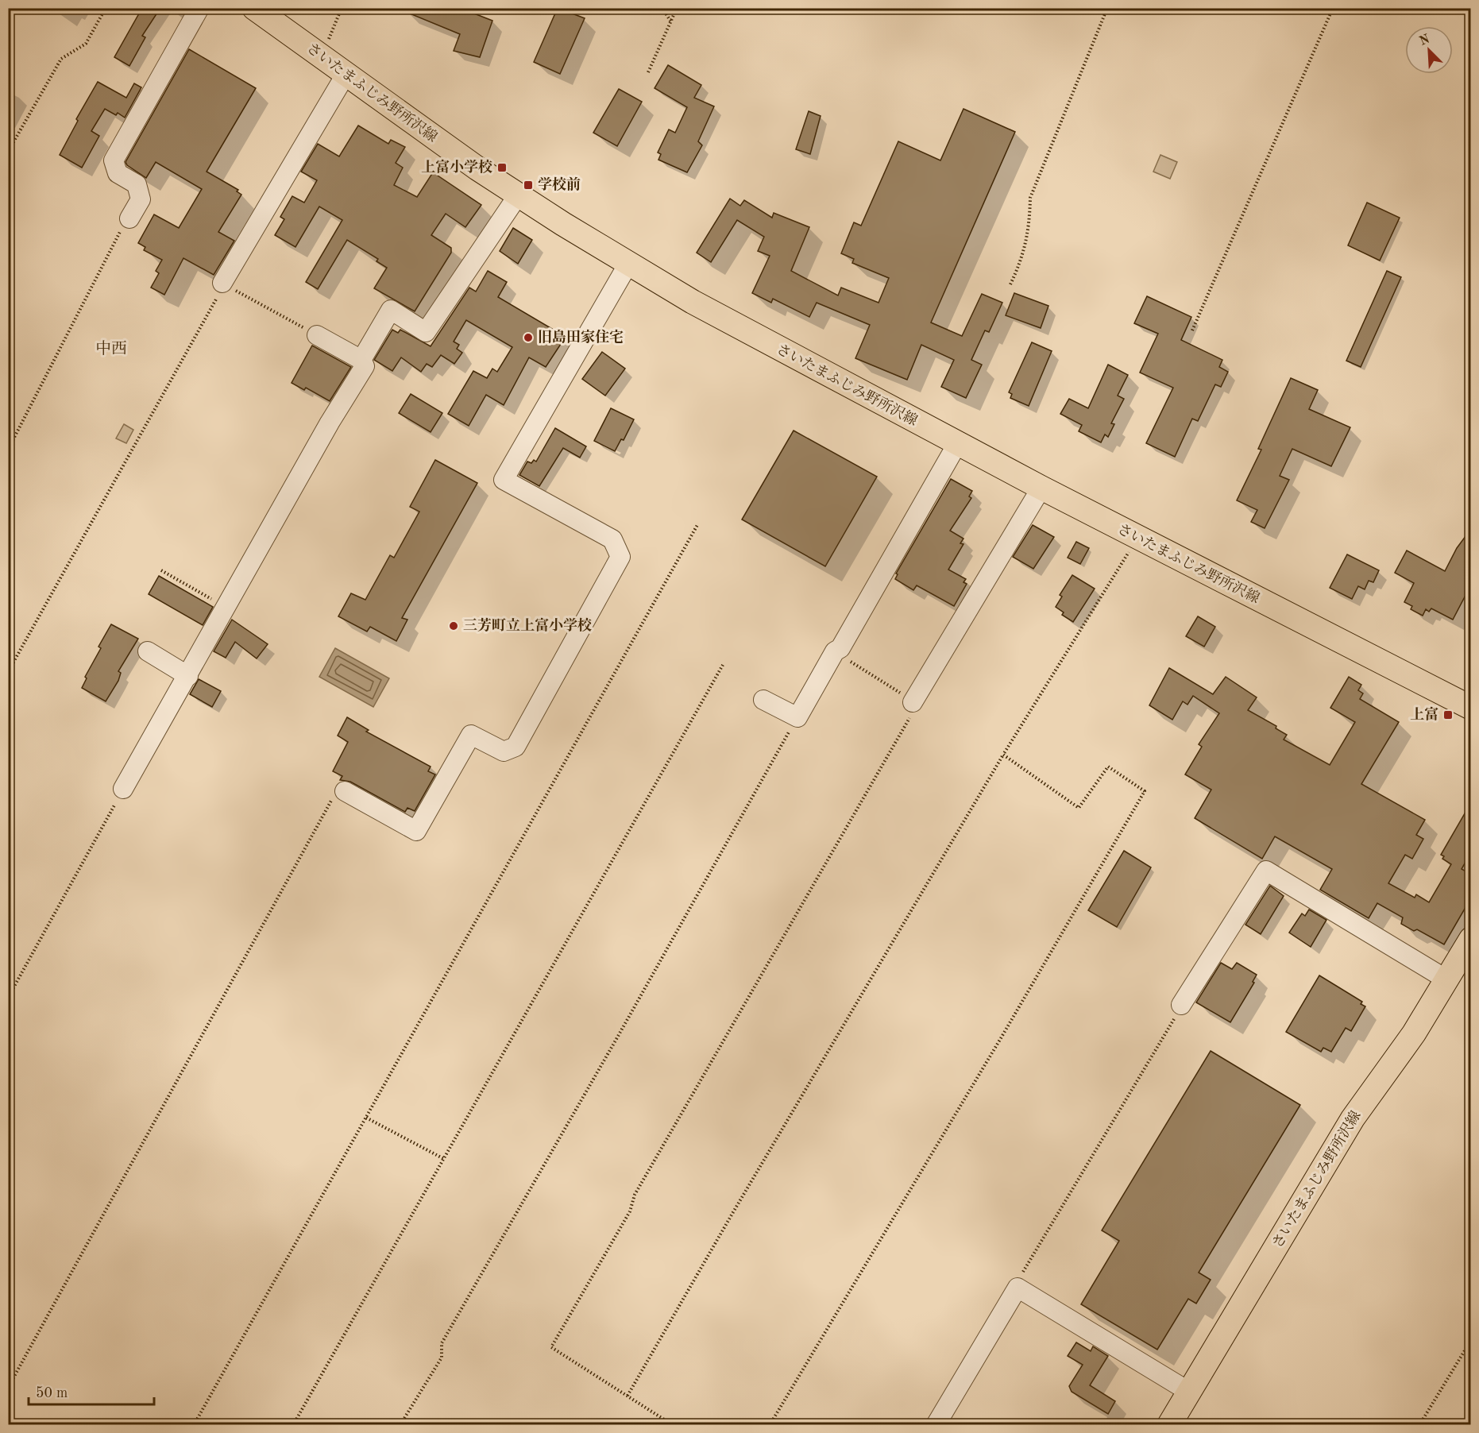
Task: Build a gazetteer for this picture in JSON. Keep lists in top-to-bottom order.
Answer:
{
  "streets": {
    "main road": ["さいたまふじみ野所沢線"]
  },
  "districts": ["中西"],
  "places": {
    "transit": ["上富小学校", "学校前", "上富"],
    "other": ["旧島田家住宅", "三芳町立上富小学校"]
  },
  "scale_bar": "50 m",
  "north": "top left"
}
